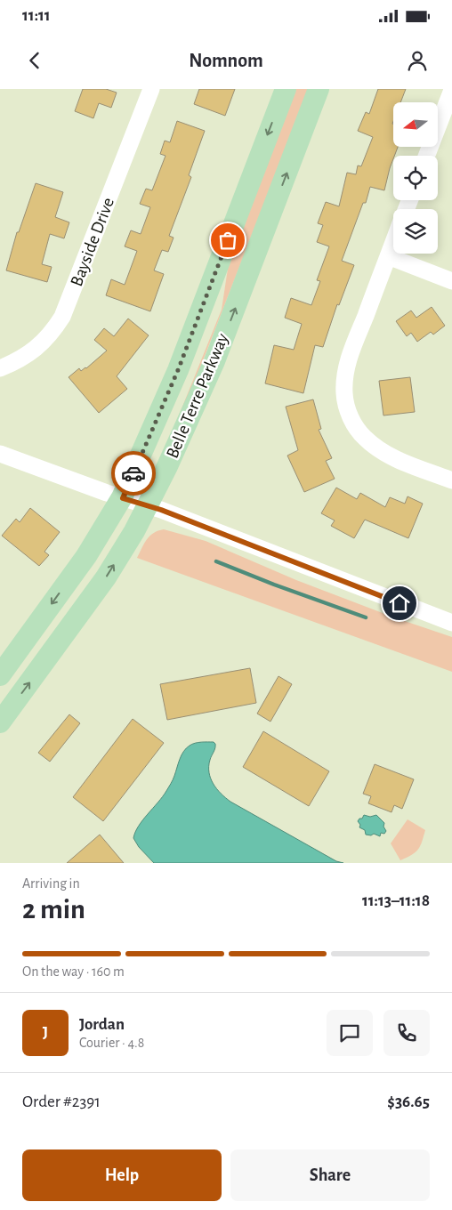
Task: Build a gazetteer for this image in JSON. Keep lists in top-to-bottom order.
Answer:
{
  "streets": {
    "main road": ["Belle Terre Parkway"],
    "street": ["Bayside Drive"]
  },
  "north": "left",
  "page": {
    "status": "11:11",
    "header": "Nomnom",
    "heading": ["2 min", "Arriving in", "11:13–11:18"],
    "panel": [
      "Jordan",
      "Courier · 4.8",
      "Order #2391",
      "$36.65"
    ],
    "bar": "On the way · 160 m",
    "round": "J",
    "buttons": ["Help", "Share"]
  }
}
